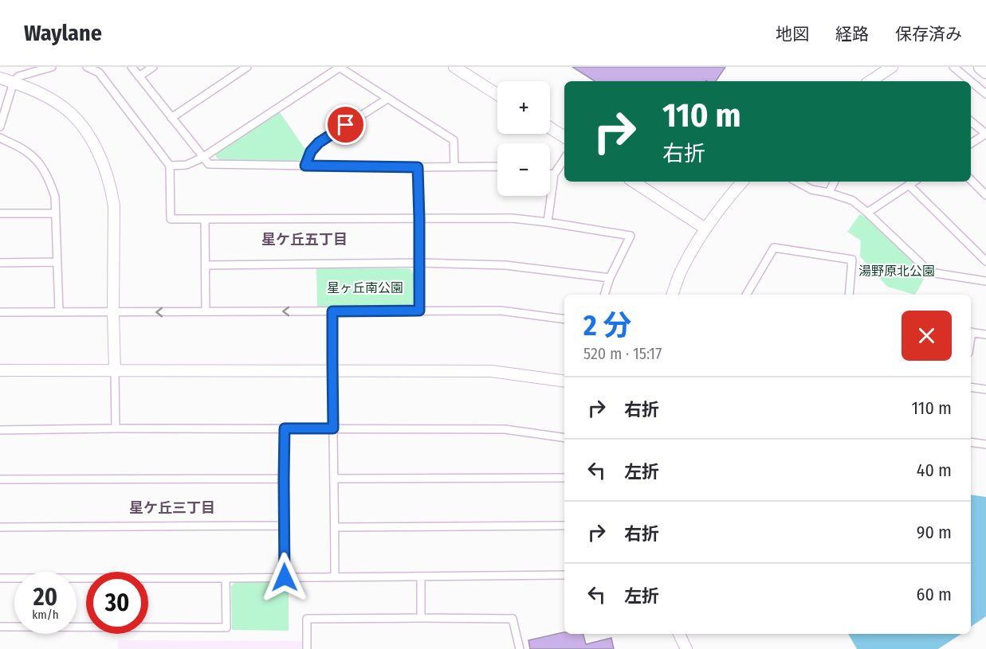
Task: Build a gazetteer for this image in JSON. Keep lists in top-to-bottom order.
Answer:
{
  "districts": ["星ケ丘五丁目", "星ケ丘三丁目"],
  "parks": ["湯野原北公園", "星ヶ丘南公園"],
  "page": {
    "header": "Waylane",
    "nav": ["地図", "経路", "保存済み"],
    "map_buttons": ["+", "−"],
    "turn": ["110 m", "右折"],
    "heading": ["2 分", "520 m · 15:17"],
    "list": [
      {
        "name": "右折",
        "value": "110 m"
      },
      {
        "name": "左折",
        "value": "40 m"
      },
      {
        "name": "右折",
        "value": "90 m"
      },
      {
        "name": "左折",
        "value": "60 m"
      }
    ],
    "speed": "20 km/h",
    "limit": "30"
  }
}
